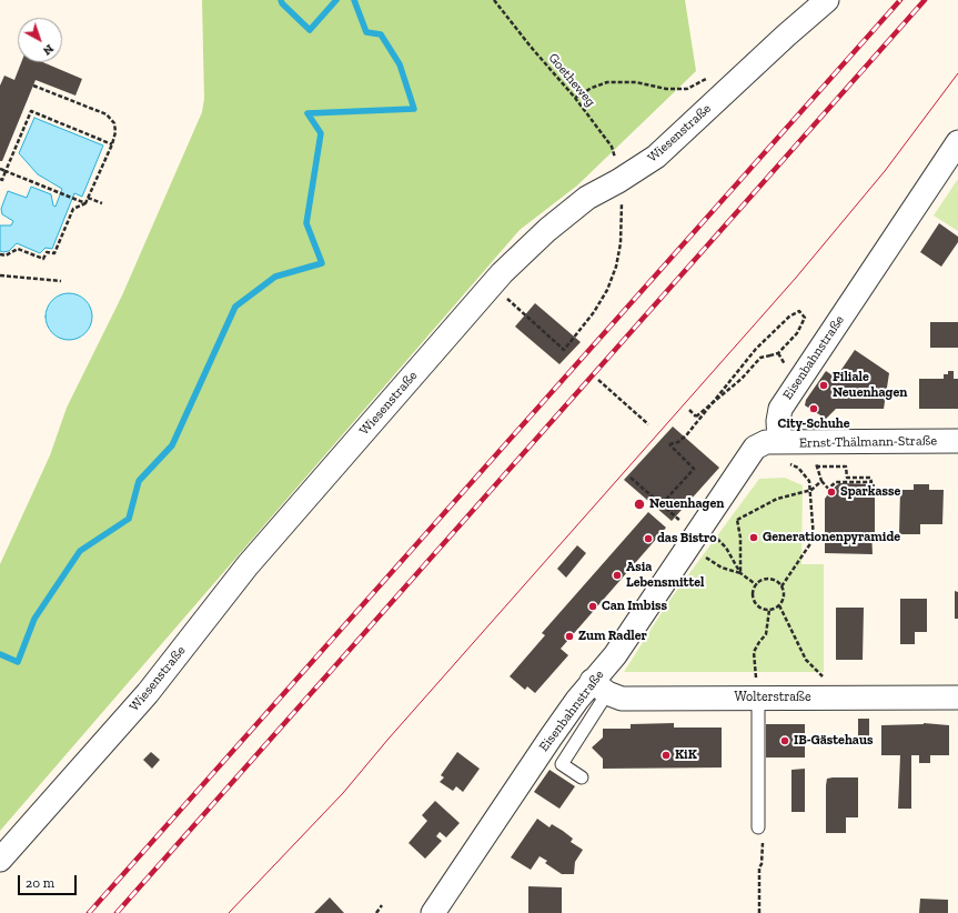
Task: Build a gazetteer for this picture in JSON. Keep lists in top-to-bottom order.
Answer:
{
  "streets": {
    "street": [
      "Wiesenstraße",
      "Eisenbahnstraße",
      "Ernst-Thälmann-Straße",
      "Wolterstraße"
    ],
    "path": ["Goetheweg"]
  },
  "crossings": [
    ["Goetheweg", "Wiesenstraße"],
    ["Eisenbahnstraße", "Ernst-Thälmann-Straße"],
    ["Eisenbahnstraße", "Wolterstraße"]
  ],
  "places": [
    "Filiale Neuenhagen",
    "City-Schuhe",
    "Sparkasse",
    "Neuenhagen",
    "Generationenpyramide",
    "das Bistro",
    "Asia Lebensmittel",
    "Can Imbiss",
    "Zum Radler",
    "IB-Gästehaus",
    "KiK"
  ],
  "scale_bar": "20 m",
  "north": "bottom right"
}
